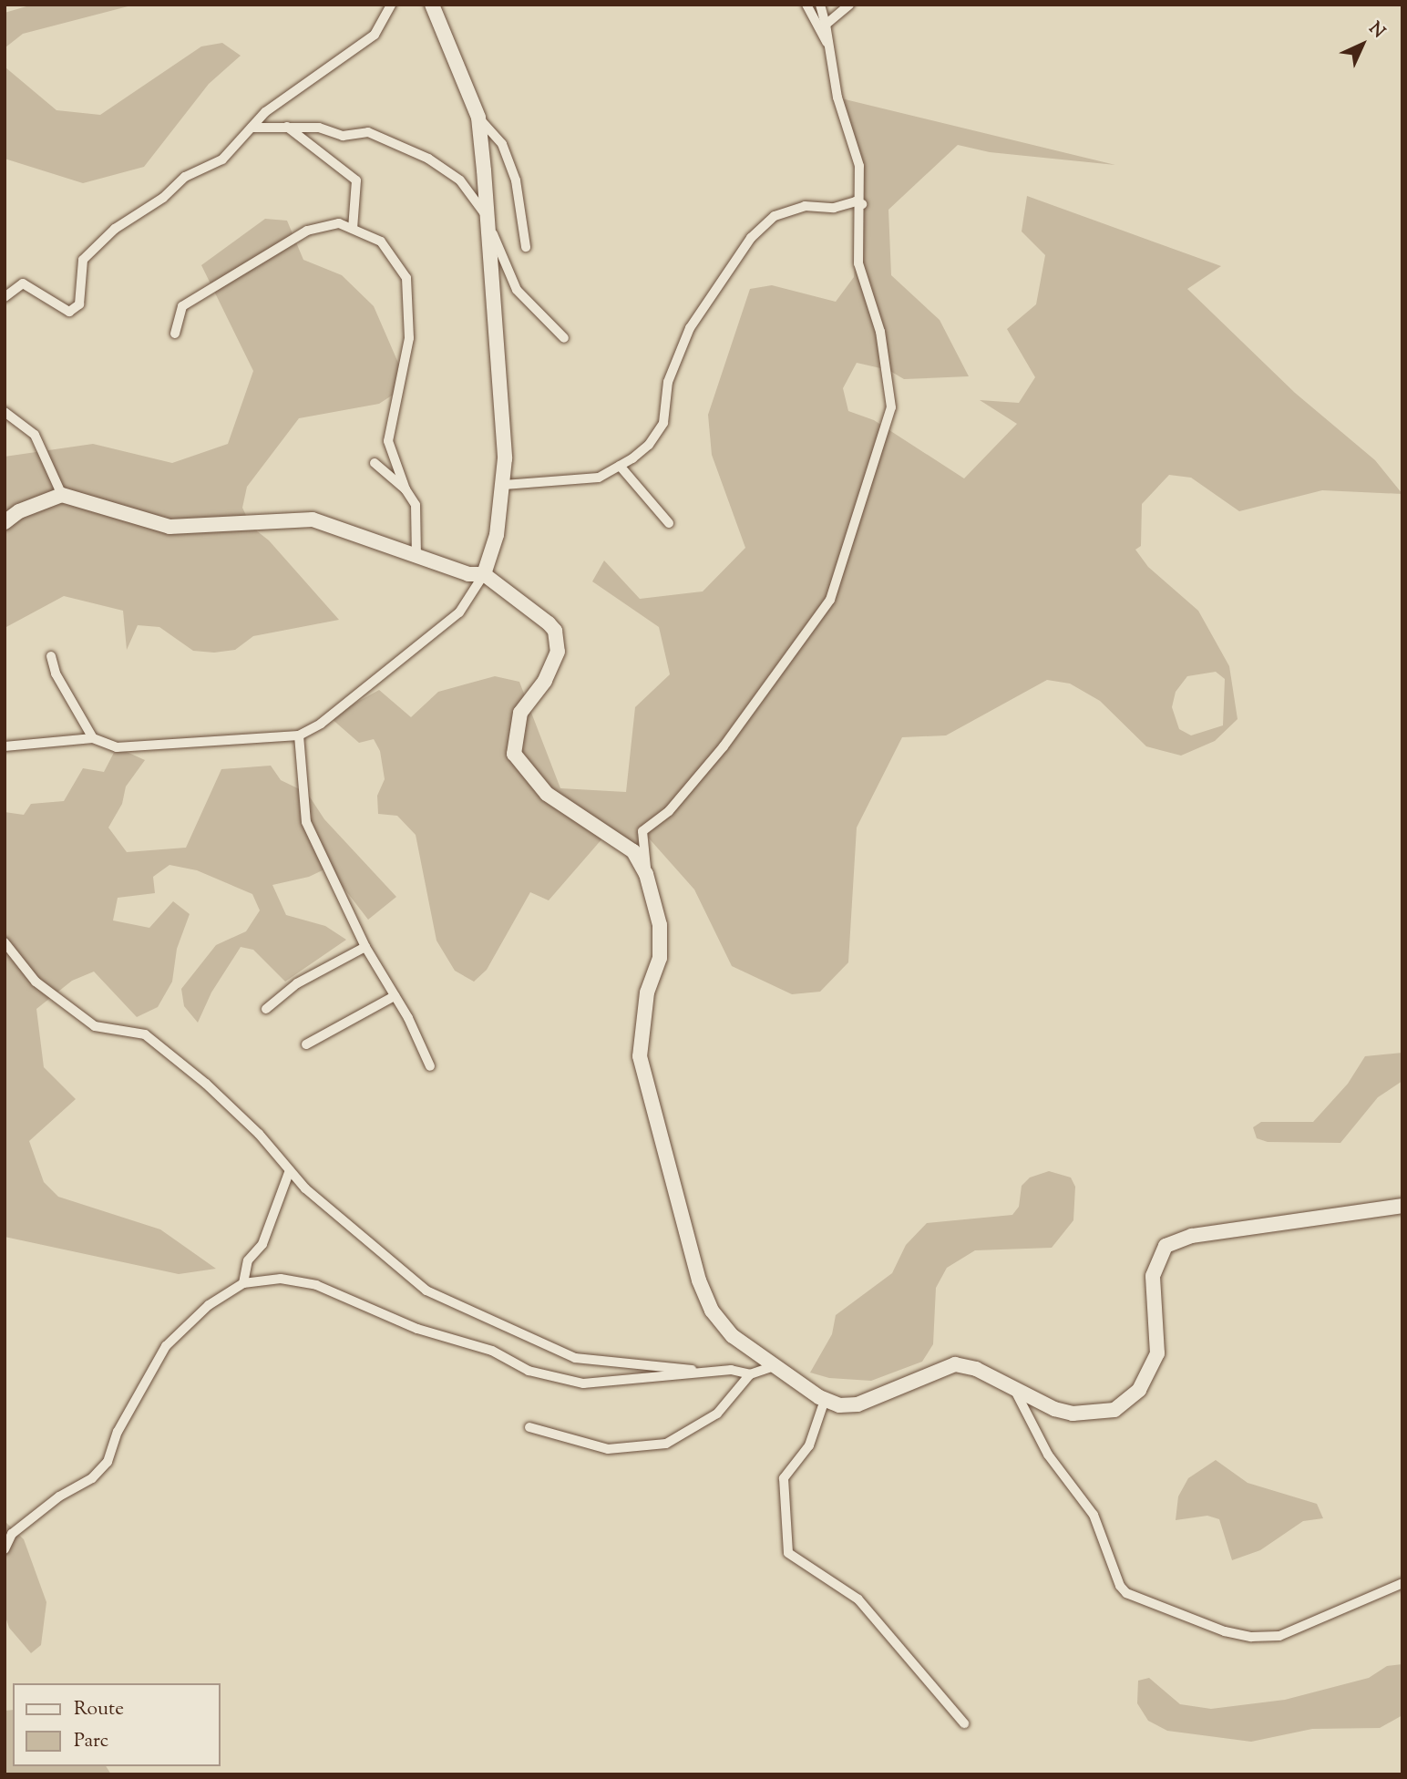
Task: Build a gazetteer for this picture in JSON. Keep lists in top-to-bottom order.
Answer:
{
  "legend": ["Route", "Parc"],
  "north": "top right"
}
